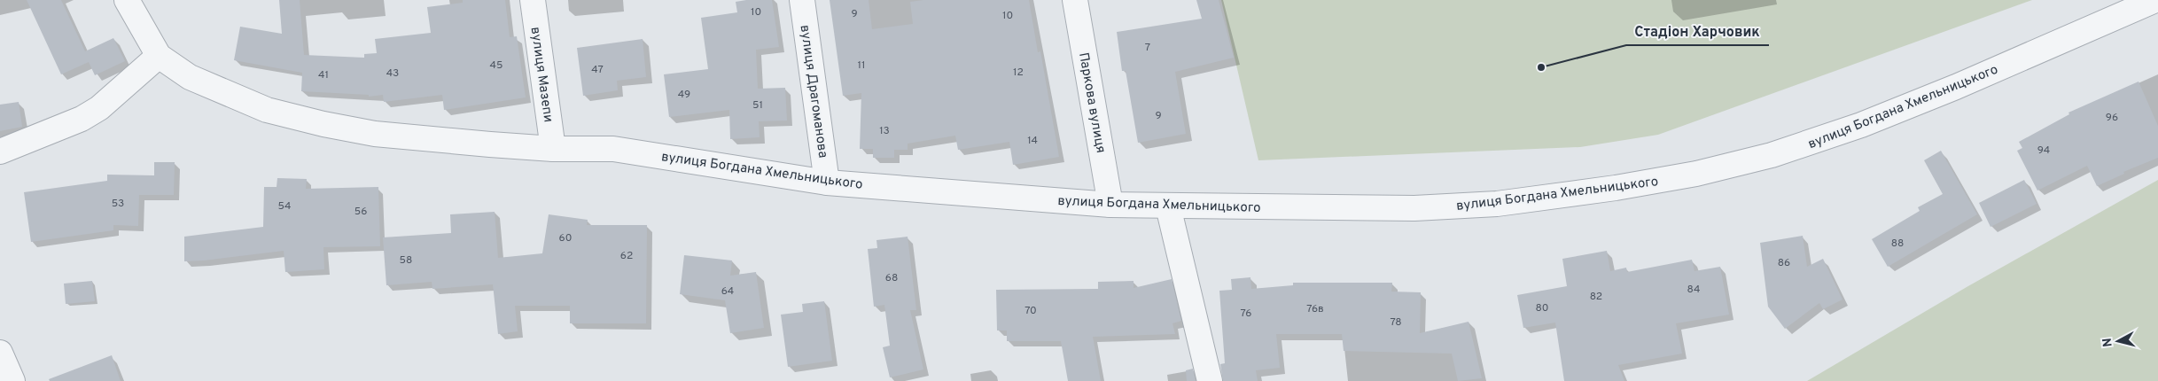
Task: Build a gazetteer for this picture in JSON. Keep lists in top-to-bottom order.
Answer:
{
  "streets": {
    "street": [
      "вулиця Мазепи",
      "вулиця Драгоманова",
      "Паркова вулиця",
      "вулиця Богдана Хмельницького"
    ]
  },
  "crossings": [
    ["вулиця Мазепи", "вулиця Богдана Хмельницького"],
    ["вулиця Драгоманова", "вулиця Богдана Хмельницького"],
    ["Паркова вулиця", "вулиця Богдана Хмельницького"]
  ],
  "places": ["Стадіон Харчовик"],
  "house_numbers": [
    "10",
    "9",
    "10",
    "7",
    "45",
    "11",
    "47",
    "12",
    "43",
    "41",
    "49",
    "51",
    "9",
    "96",
    "13",
    "14",
    "94",
    "53",
    "54",
    "56",
    "60",
    "88",
    "62",
    "58",
    "86",
    "68",
    "84",
    "64",
    "82",
    "80",
    "76в",
    "70",
    "76",
    "78"
  ],
  "north": "left"
}
